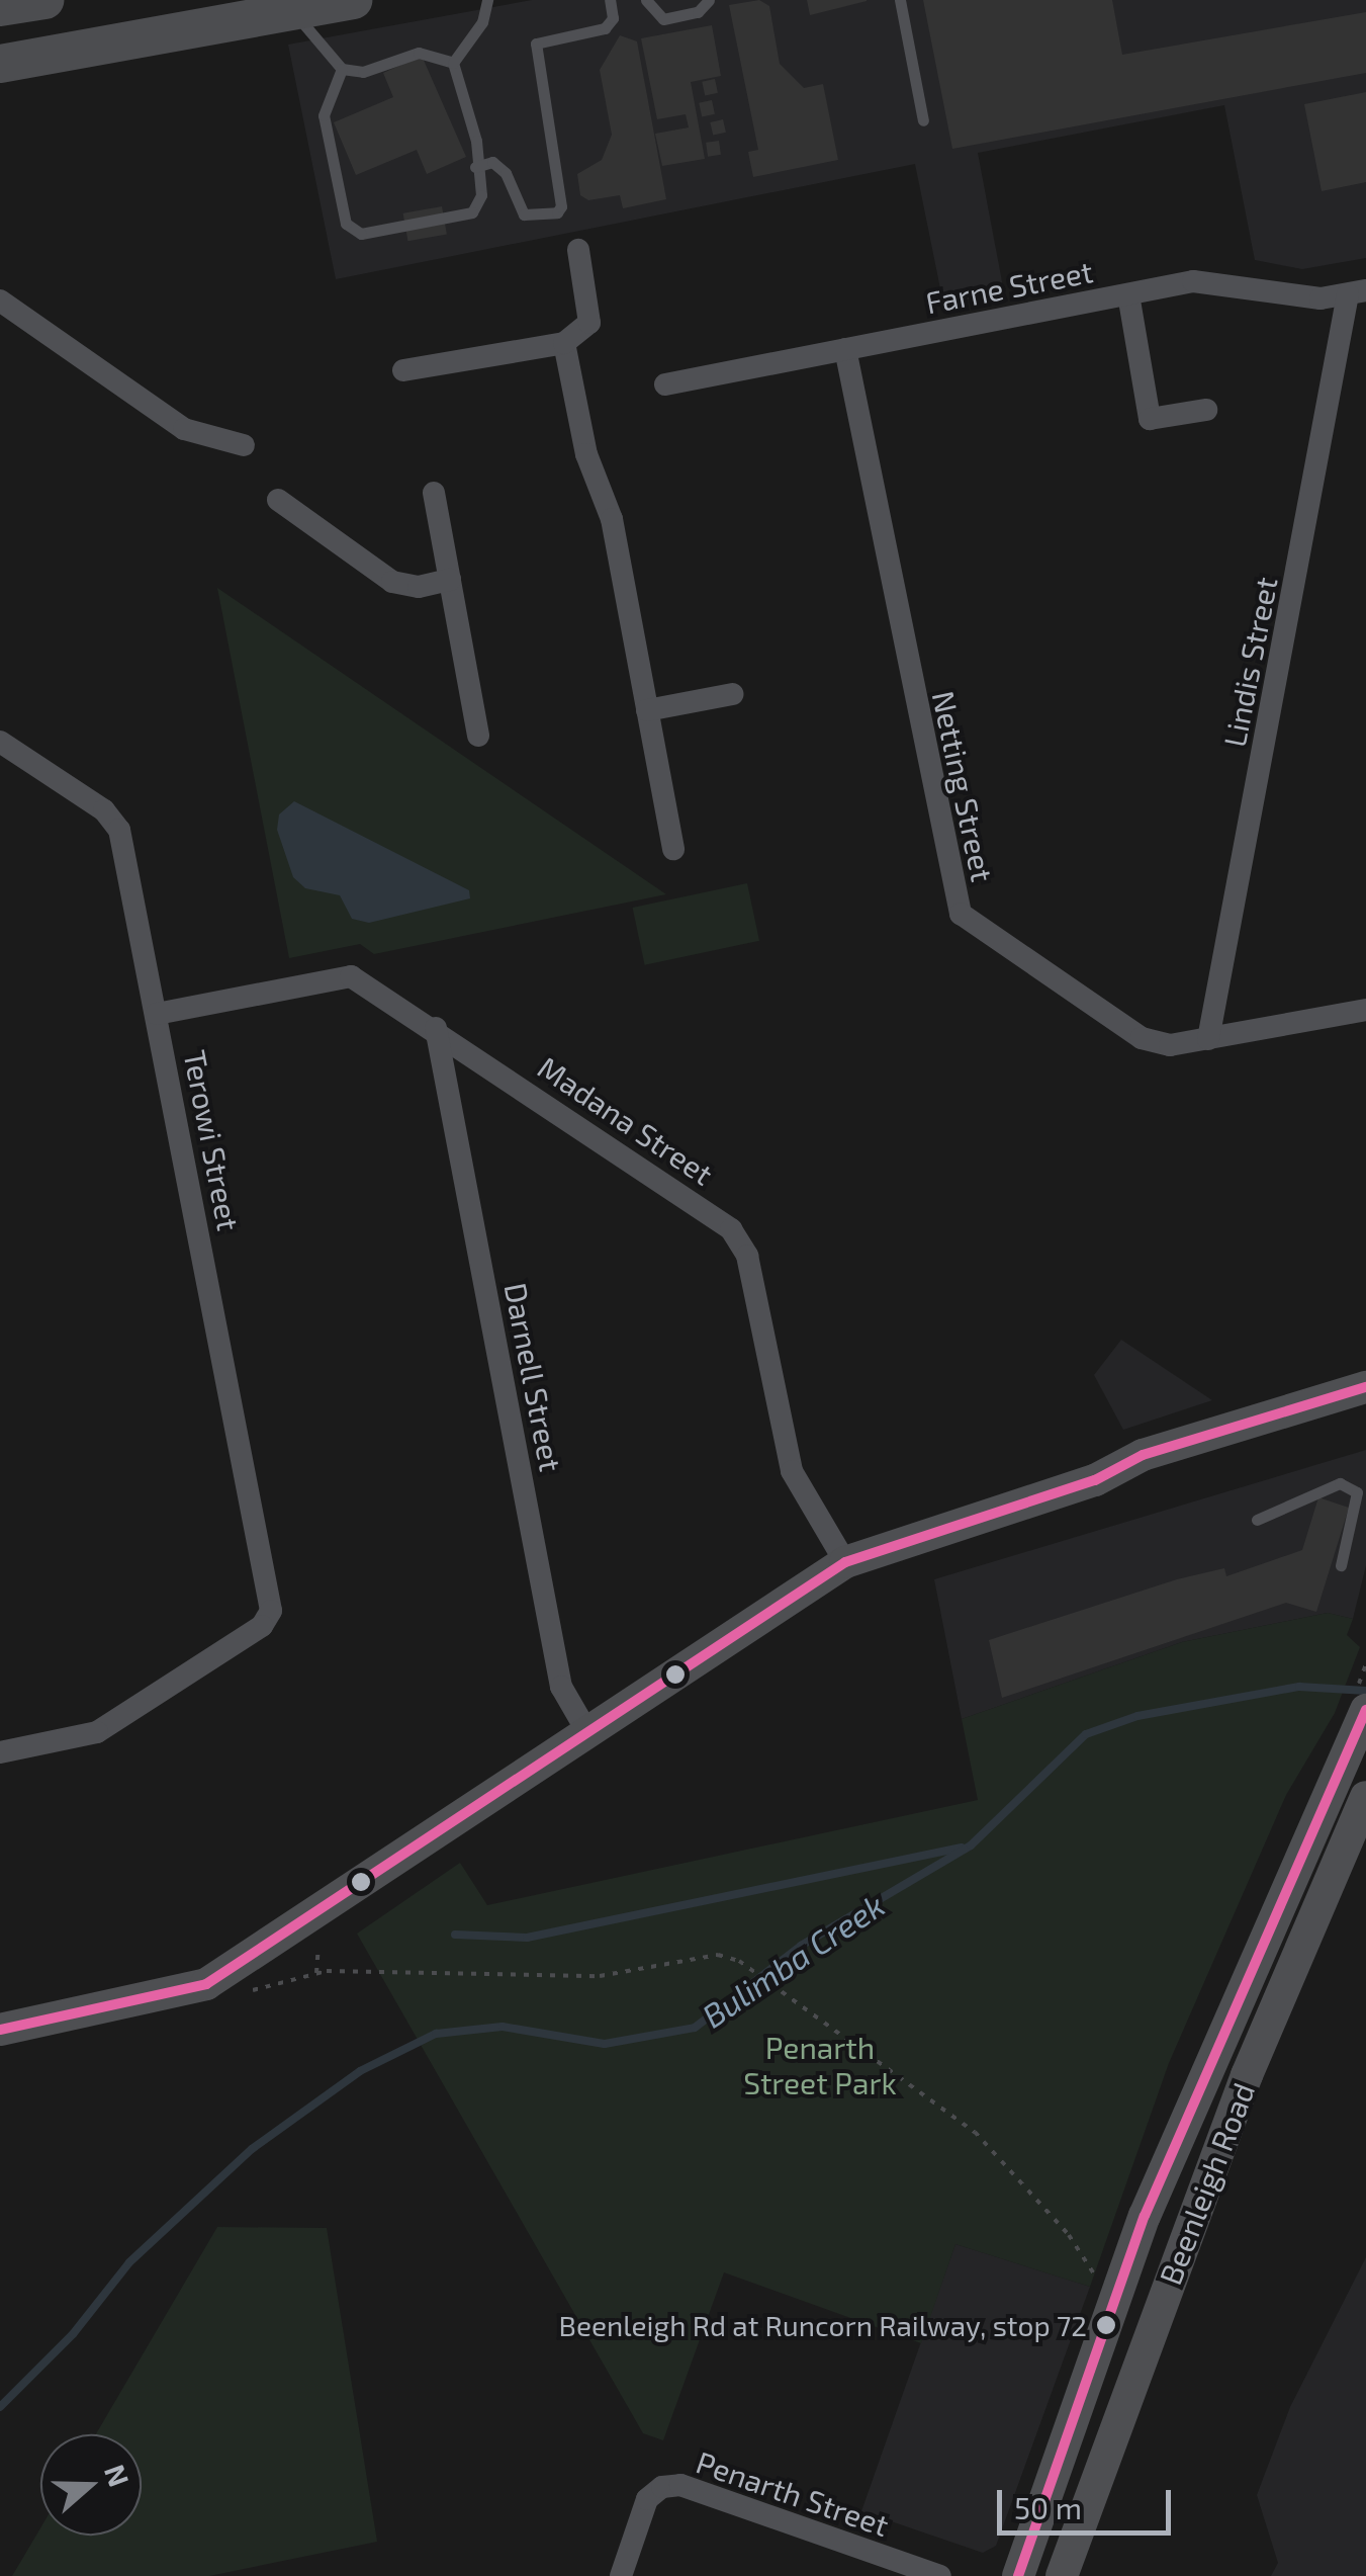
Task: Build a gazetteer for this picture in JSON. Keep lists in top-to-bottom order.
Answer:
{
  "streets": {
    "main road": ["Beenleigh Road"],
    "street": [
      "Farne Street",
      "Lindis Street",
      "Netting Street",
      "Madana Street",
      "Terowi Street",
      "Darnell Street",
      "Penarth Street"
    ]
  },
  "crossings": [
    ["Farne Street", "Lindis Street"],
    ["Farne Street", "Netting Street"],
    ["Lindis Street", "Netting Street"],
    ["Madana Street", "Terowi Street"],
    ["Madana Street", "Darnell Street"]
  ],
  "water": ["Bulimba Creek"],
  "parks": ["Penarth Street Park"],
  "places": ["Beenleigh Rd at Runcorn Railway, stop 72"],
  "scale_bar": "50 m",
  "north": "right"
}
